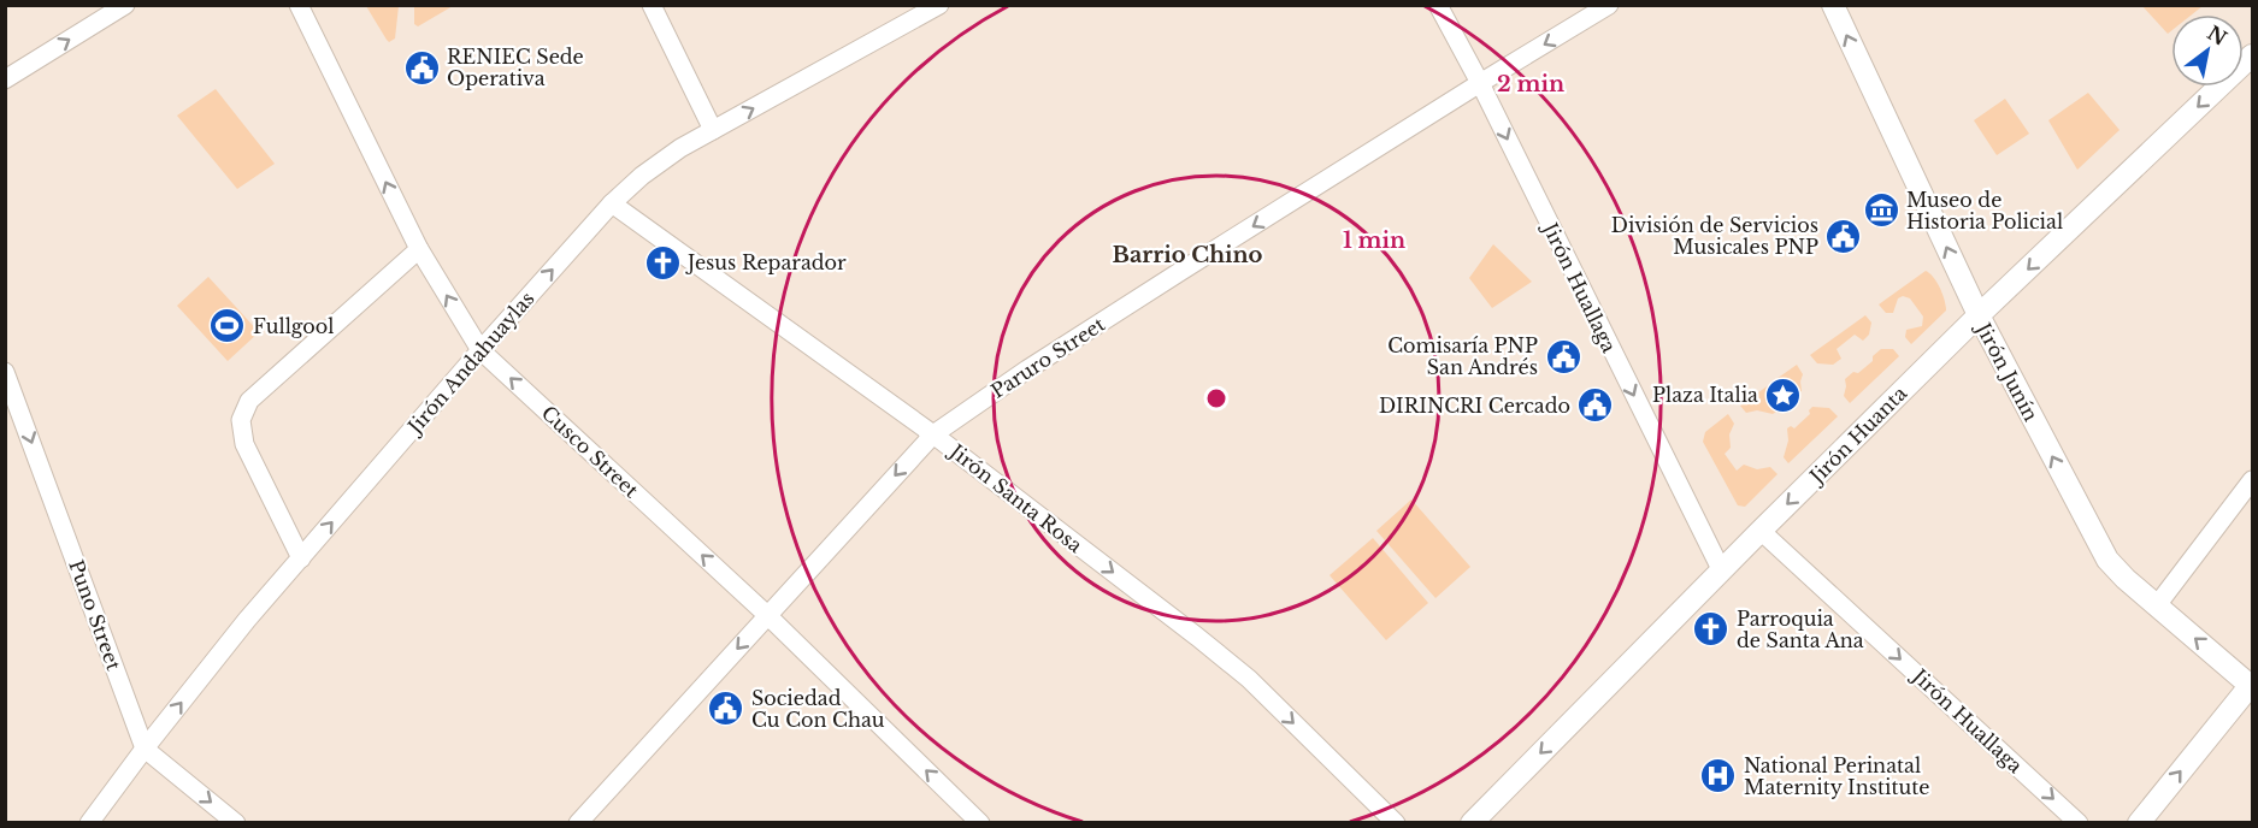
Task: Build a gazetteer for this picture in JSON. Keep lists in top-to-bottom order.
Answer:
{
  "streets": {
    "street": [
      "Jirón Huallaga",
      "Paruro Street",
      "Jirón Andahuaylas",
      "Jirón Junín",
      "Jirón Huanta",
      "Cusco Street",
      "Jirón Santa Rosa",
      "Puno Street"
    ]
  },
  "crossings": [
    ["Jirón Huallaga", "Paruro Street"],
    ["Jirón Huallaga", "Jirón Huanta"],
    ["Paruro Street", "Cusco Street"],
    ["Paruro Street", "Jirón Santa Rosa"],
    ["Jirón Andahuaylas", "Cusco Street"],
    ["Jirón Andahuaylas", "Jirón Santa Rosa"],
    ["Jirón Andahuaylas", "Puno Street"],
    ["Jirón Junín", "Jirón Huanta"]
  ],
  "one_way": [
    "Jirón Huallaga",
    "Paruro Street",
    "Jirón Andahuaylas",
    "Jirón Junín",
    "Jirón Huanta",
    "Cusco Street",
    "Jirón Santa Rosa",
    "Puno Street"
  ],
  "districts": ["Barrio Chino"],
  "places": {
    "public building": [
      "RENIEC Sede Operativa",
      "División de Servicios Musicales PNP",
      "Comisaría PNP San Andrés",
      "DIRINCRI Cercado",
      "Sociedad Cu Con Chau"
    ],
    "museum": ["Museo de Historia Policial"],
    "church": ["Jesus Reparador", "Parroquia de Santa Ana"],
    "sports": ["Fullgool"],
    "place": ["Plaza Italia"],
    "hospital": ["National Perinatal Maternity Institute"]
  },
  "north": "top right",
  "rings": ["2 min", "1 min"]
}
